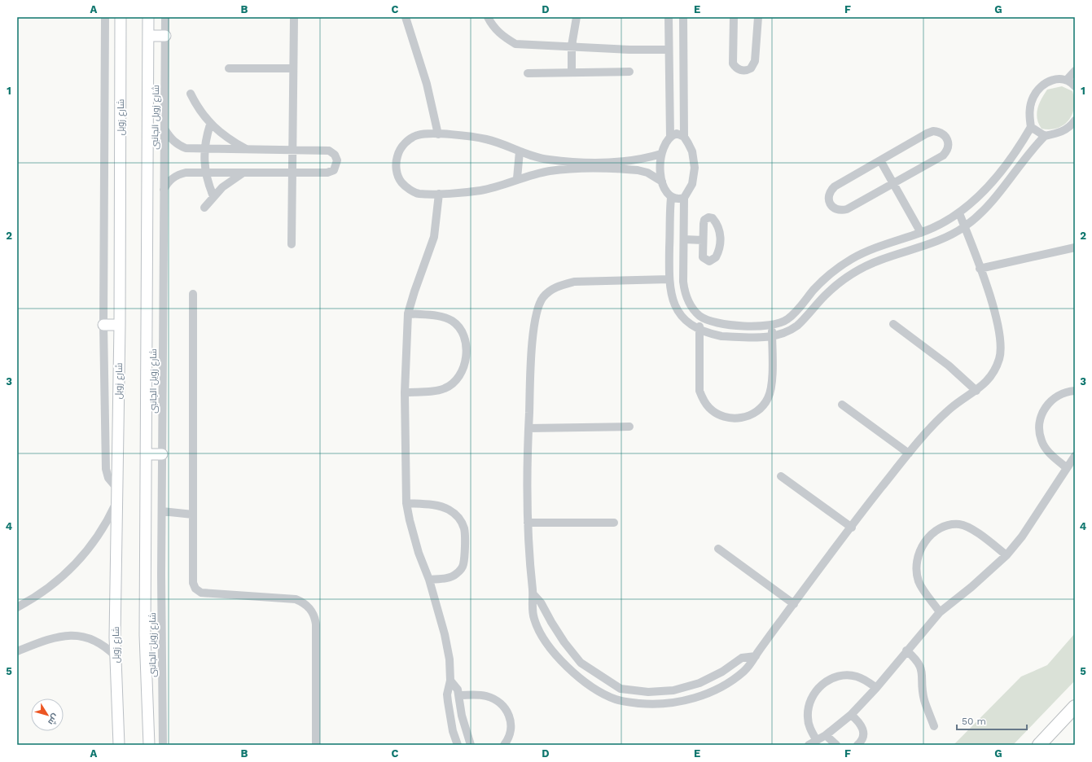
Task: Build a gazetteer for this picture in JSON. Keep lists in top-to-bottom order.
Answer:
{
  "streets": {
    "main road": ["شارع زويل"],
    "street": ["شارع زويل الجانبى"]
  },
  "scale_bar": "50 m",
  "north": "bottom right",
  "grid": {
    "columns": [
      "A",
      "B",
      "C",
      "D",
      "E",
      "F",
      "G"
    ],
    "rows": [
      "1",
      "2",
      "3",
      "4",
      "5"
    ]
  }
}
